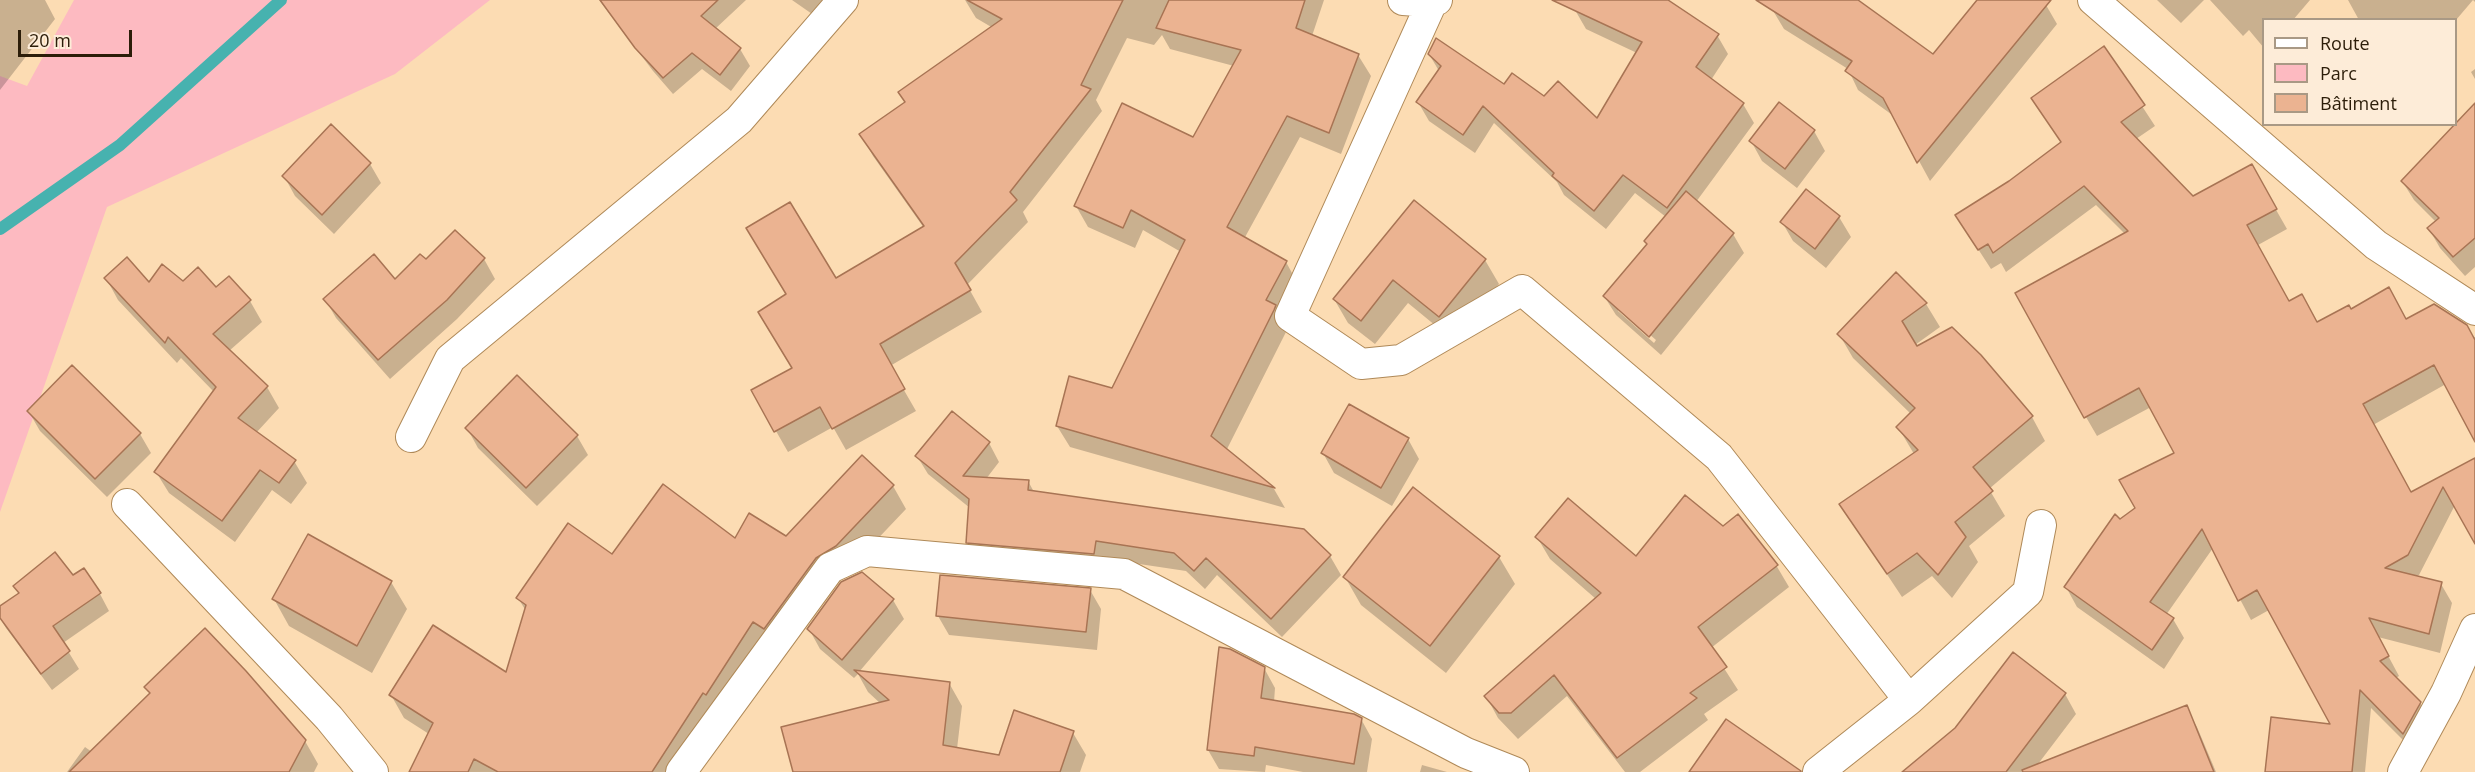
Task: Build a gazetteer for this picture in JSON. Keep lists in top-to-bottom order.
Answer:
{
  "legend": ["Route", "Parc", "Bâtiment"],
  "scale_bar": "20 m"
}
